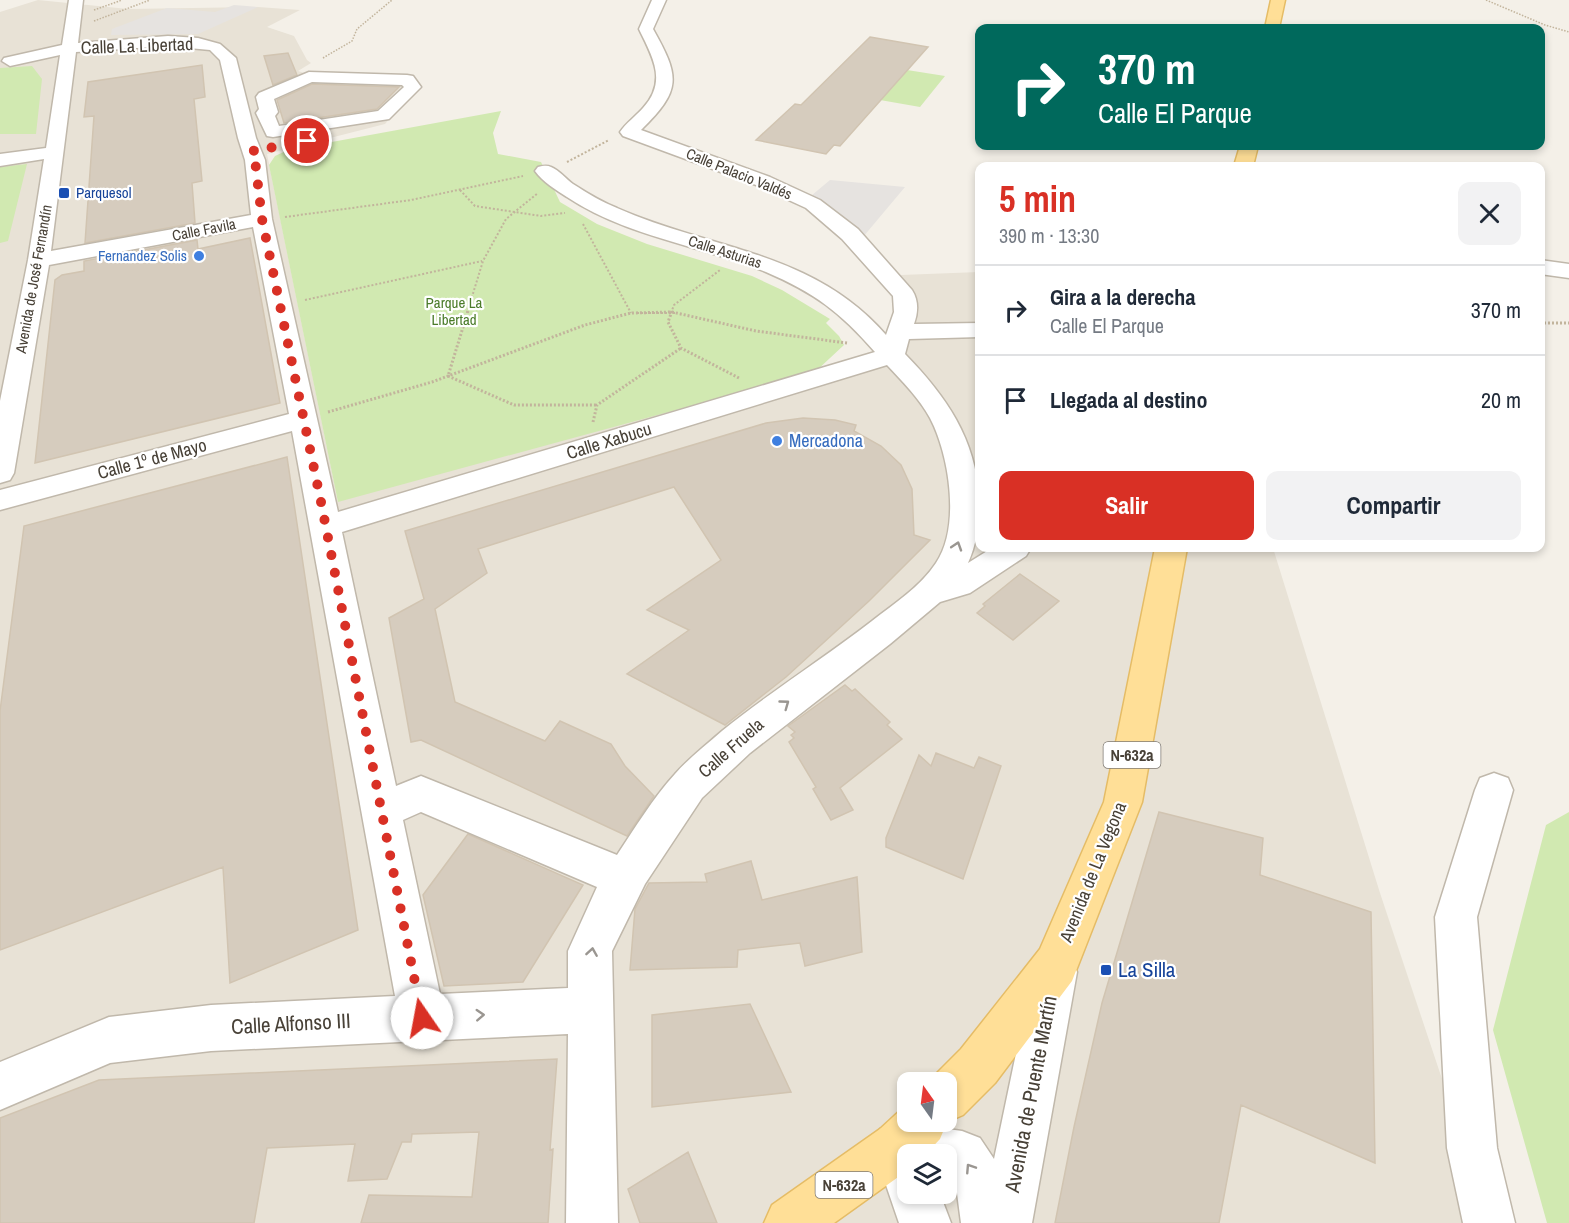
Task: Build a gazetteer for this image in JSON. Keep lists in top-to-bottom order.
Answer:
{
  "streets": {
    "main road": ["N-632a", "Avenida de La Vegona"],
    "street": [
      "Calle La Libertad",
      "Calle Palacio Valdés",
      "Calle Favila",
      "Calle Asturias",
      "Avenida de José Fernandín",
      "Calle Xabucu",
      "Calle 1º de Mayo",
      "Calle Fruela",
      "Calle Alfonso III",
      "Avenida de Puente Martín"
    ]
  },
  "crossings": [
    ["Calle La Libertad", "Calle Favila"],
    ["Calle La Libertad", "Avenida de José Fernandín"],
    ["Calle La Libertad", "Calle Xabucu"],
    ["Calle La Libertad", "Calle 1º de Mayo"],
    ["Calle La Libertad", "Calle Alfonso III"],
    ["Calle Palacio Valdés", "Calle Asturias"],
    ["Calle Palacio Valdés", "Calle Xabucu"],
    ["Calle Palacio Valdés", "Calle Fruela"],
    ["Calle Favila", "Avenida de José Fernandín"],
    ["Calle Asturias", "Calle Xabucu"],
    ["Calle Asturias", "Calle Fruela"],
    ["Calle Xabucu", "Calle Fruela"],
    ["Calle Fruela", "Calle Alfonso III"],
    ["Avenida de La Vegona", "Avenida de Puente Martín"]
  ],
  "one_way": ["Calle Fruela"],
  "parks": ["Parque La Libertad"],
  "places": {
    "transit": ["Parquesol", "La Silla"],
    "other": ["Fernandez Solis", "Mercadona"]
  },
  "north": "top",
  "page": {
    "turn": ["370 m", "Calle El Parque"],
    "heading": ["5 min", "390 m · 13:30"],
    "list": [
      {
        "name": "Gira a la derecha",
        "note": "Calle El Parque",
        "value": "370 m"
      },
      {
        "name": "Llegada al destino",
        "value": "20 m"
      }
    ],
    "buttons": ["Salir", "Compartir"]
  }
}
